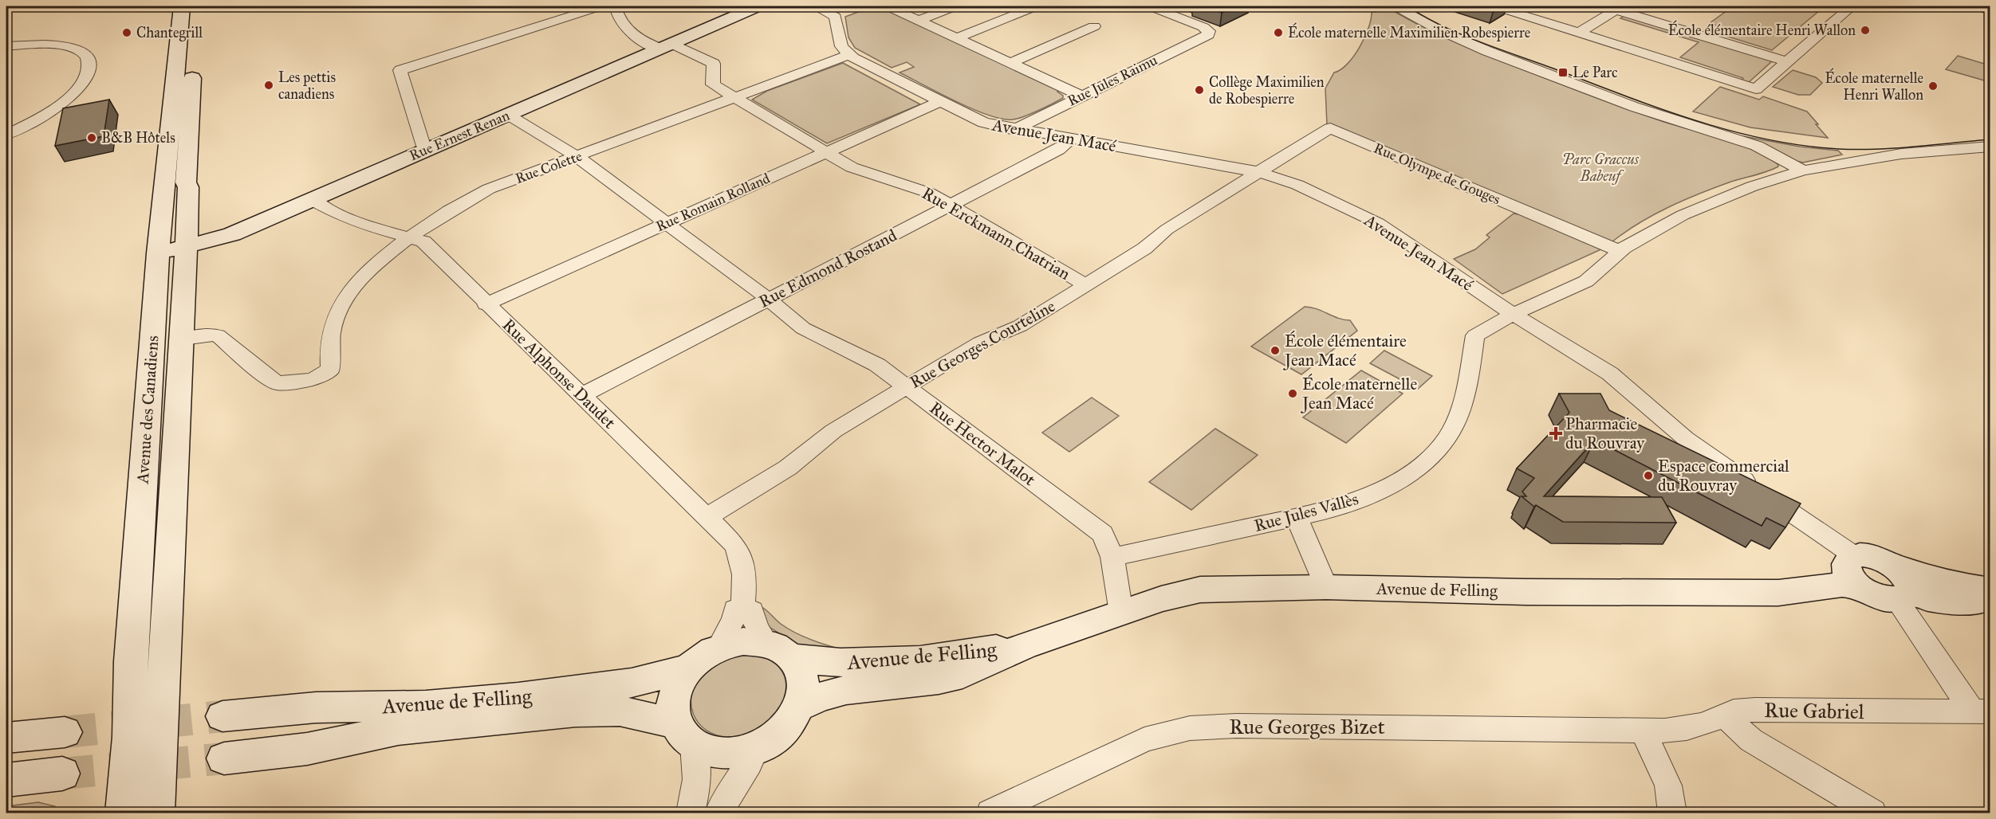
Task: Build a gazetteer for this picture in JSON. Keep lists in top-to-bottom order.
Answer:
{
  "streets": {
    "street": [
      "Rue Jules Raimu",
      "Rue Ernest Renan",
      "Avenue Jean Macé",
      "Rue Colette",
      "Rue Olympe de Gouges",
      "Rue Romain Rolland",
      "Rue Erckmann Chatrian",
      "Rue Edmond Rostand",
      "Rue Georges Courteline",
      "Rue Alphonse Daudet",
      "Avenue des Canadiens",
      "Rue Hector Malot",
      "Rue Jules Vallès",
      "Avenue de Felling",
      "Rue Gabriel",
      "Rue Georges Bizet"
    ]
  },
  "crossings": [
    ["Rue Jules Raimu", "Avenue Jean Macé"],
    ["Rue Ernest Renan", "Rue Erckmann Chatrian"],
    ["Rue Ernest Renan", "Rue Alphonse Daudet"],
    ["Rue Ernest Renan", "Avenue des Canadiens"],
    ["Rue Ernest Renan", "Rue Hector Malot"],
    ["Avenue Jean Macé", "Rue Colette"],
    ["Avenue Jean Macé", "Rue Olympe de Gouges"],
    ["Avenue Jean Macé", "Rue Romain Rolland"],
    ["Avenue Jean Macé", "Rue Edmond Rostand"],
    ["Avenue Jean Macé", "Rue Georges Courteline"],
    ["Avenue Jean Macé", "Rue Jules Vallès"],
    ["Rue Colette", "Rue Erckmann Chatrian"],
    ["Rue Colette", "Rue Alphonse Daudet"],
    ["Rue Colette", "Avenue des Canadiens"],
    ["Rue Colette", "Rue Hector Malot"],
    ["Rue Olympe de Gouges", "Rue Georges Courteline"],
    ["Rue Olympe de Gouges", "Rue Jules Vallès"],
    ["Rue Romain Rolland", "Rue Erckmann Chatrian"],
    ["Rue Romain Rolland", "Rue Alphonse Daudet"],
    ["Rue Romain Rolland", "Rue Hector Malot"],
    ["Rue Erckmann Chatrian", "Rue Edmond Rostand"],
    ["Rue Erckmann Chatrian", "Rue Georges Courteline"],
    ["Rue Edmond Rostand", "Rue Alphonse Daudet"],
    ["Rue Edmond Rostand", "Rue Hector Malot"],
    ["Rue Georges Courteline", "Rue Alphonse Daudet"],
    ["Rue Georges Courteline", "Rue Hector Malot"],
    ["Rue Alphonse Daudet", "Avenue de Felling"],
    ["Rue Hector Malot", "Rue Jules Vallès"],
    ["Rue Hector Malot", "Avenue de Felling"],
    ["Rue Gabriel", "Rue Georges Bizet"]
  ],
  "parks": ["Parc Graccus Babeuf"],
  "places": {
    "other": [
      "École élémentaire Henri Wallon",
      "Chantegrill",
      "École maternelle Maximilien Robespierre",
      "Les pettis canadiens",
      "École maternelle Henri Wallon",
      "Collège Maximilien de Robespierre",
      "B&B Hôtels",
      "École élémentaire Jean Macé",
      "École maternelle Jean Macé",
      "Espace commercial du Rouvray"
    ],
    "transit": ["Le Parc"],
    "health": ["Pharmacie du Rouvray"]
  }
}
